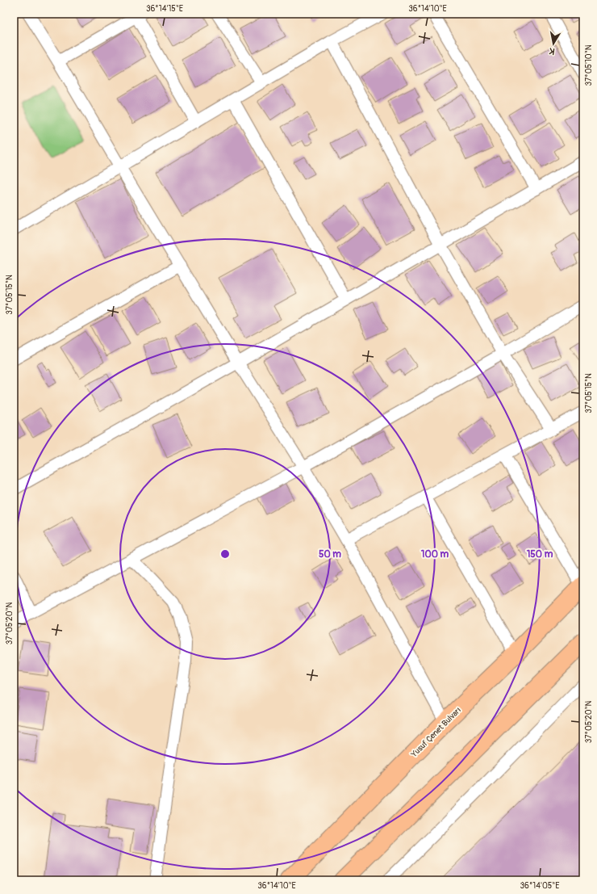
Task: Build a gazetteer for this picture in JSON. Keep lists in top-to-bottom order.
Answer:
{
  "streets": {
    "highway": ["Yusuf Çenet Bulvarı"]
  },
  "north": "bottom",
  "coordinates": [
    "36°14'15\"E",
    "36°14'10\"E",
    "37°05'10\"N",
    "37°05'15\"N",
    "37°05'20\"N",
    "36°14'05\"E"
  ],
  "rings": ["50 m", "100 m", "150 m"]
}
